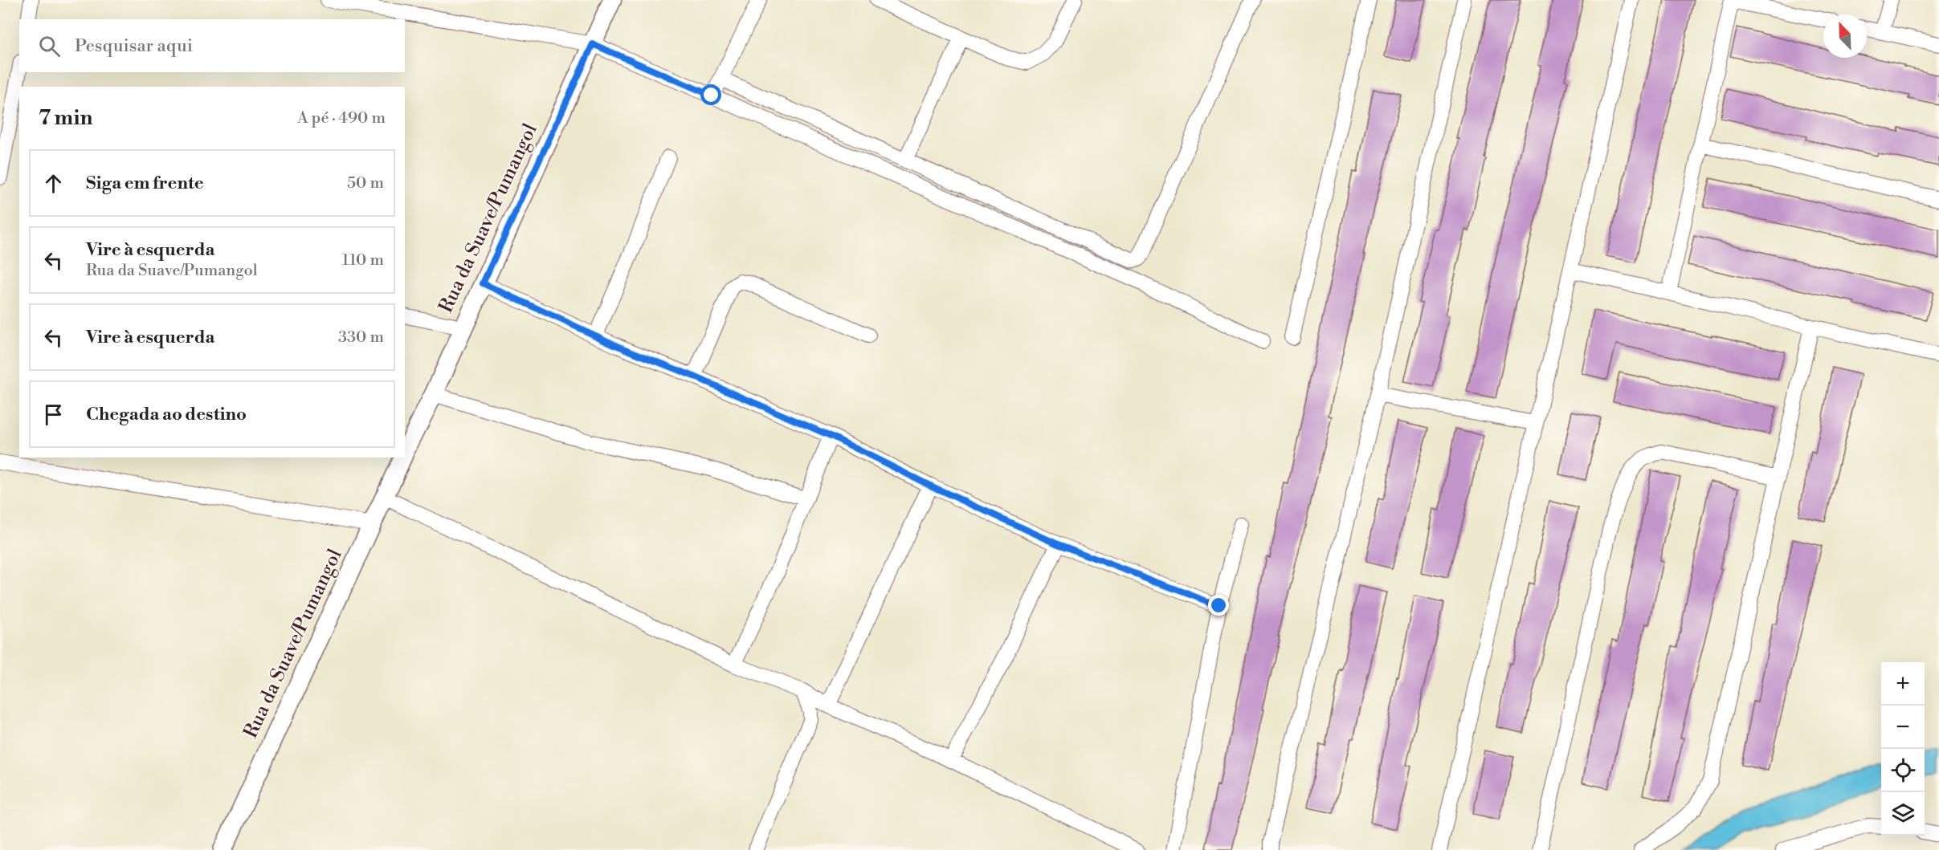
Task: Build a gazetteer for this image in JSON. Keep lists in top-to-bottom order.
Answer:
{
  "streets": {
    "street": ["Rua da Suave/Pumangol"]
  },
  "north": "top left",
  "page": {
    "search": "Pesquisar aqui",
    "heading": ["7 min", "A pé · 490 m"],
    "list": [
      ["Siga em frente", "50 m"],
      ["Vire à esquerda", "Rua da Suave/Pumangol", "110 m"],
      ["Vire à esquerda", "330 m"],
      "Chegada ao destino"
    ],
    "map_buttons": ["+", "−"]
  }
}
